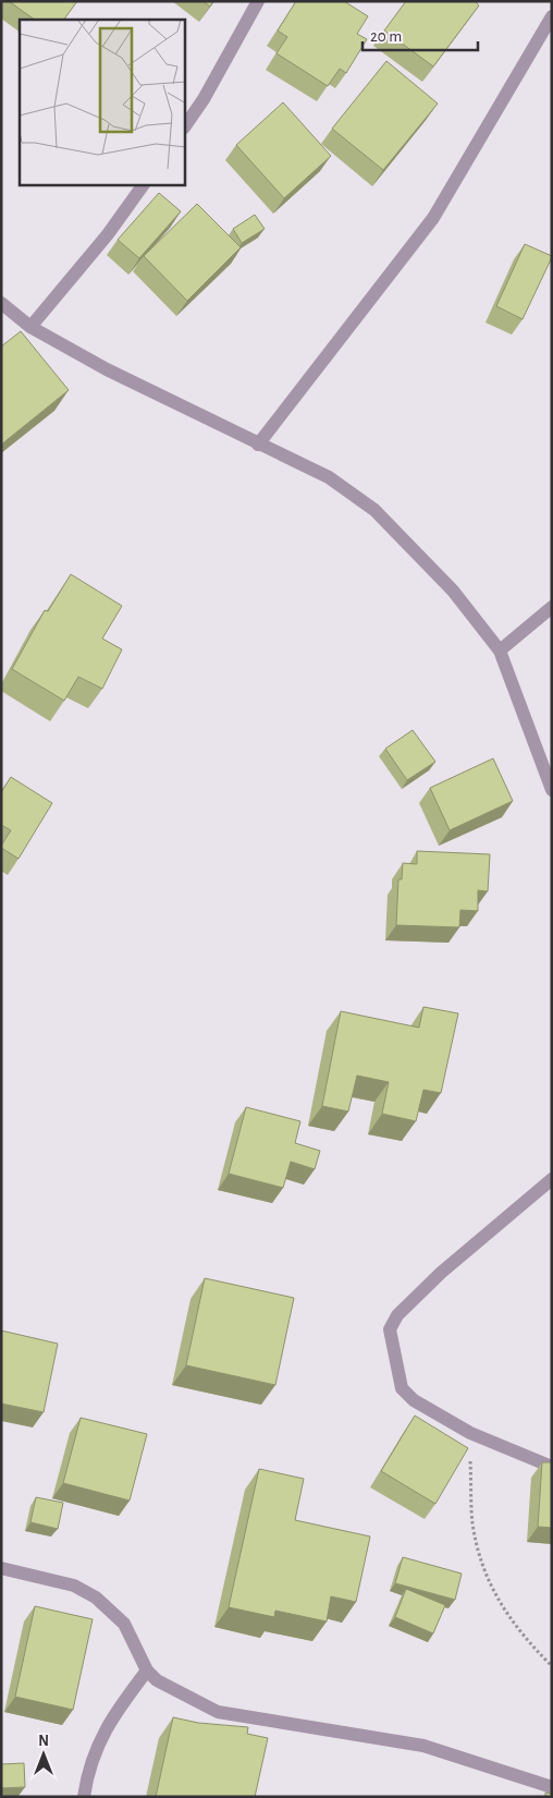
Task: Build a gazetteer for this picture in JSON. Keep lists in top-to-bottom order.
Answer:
{
  "scale_bar": "20 m",
  "north": "top"
}
